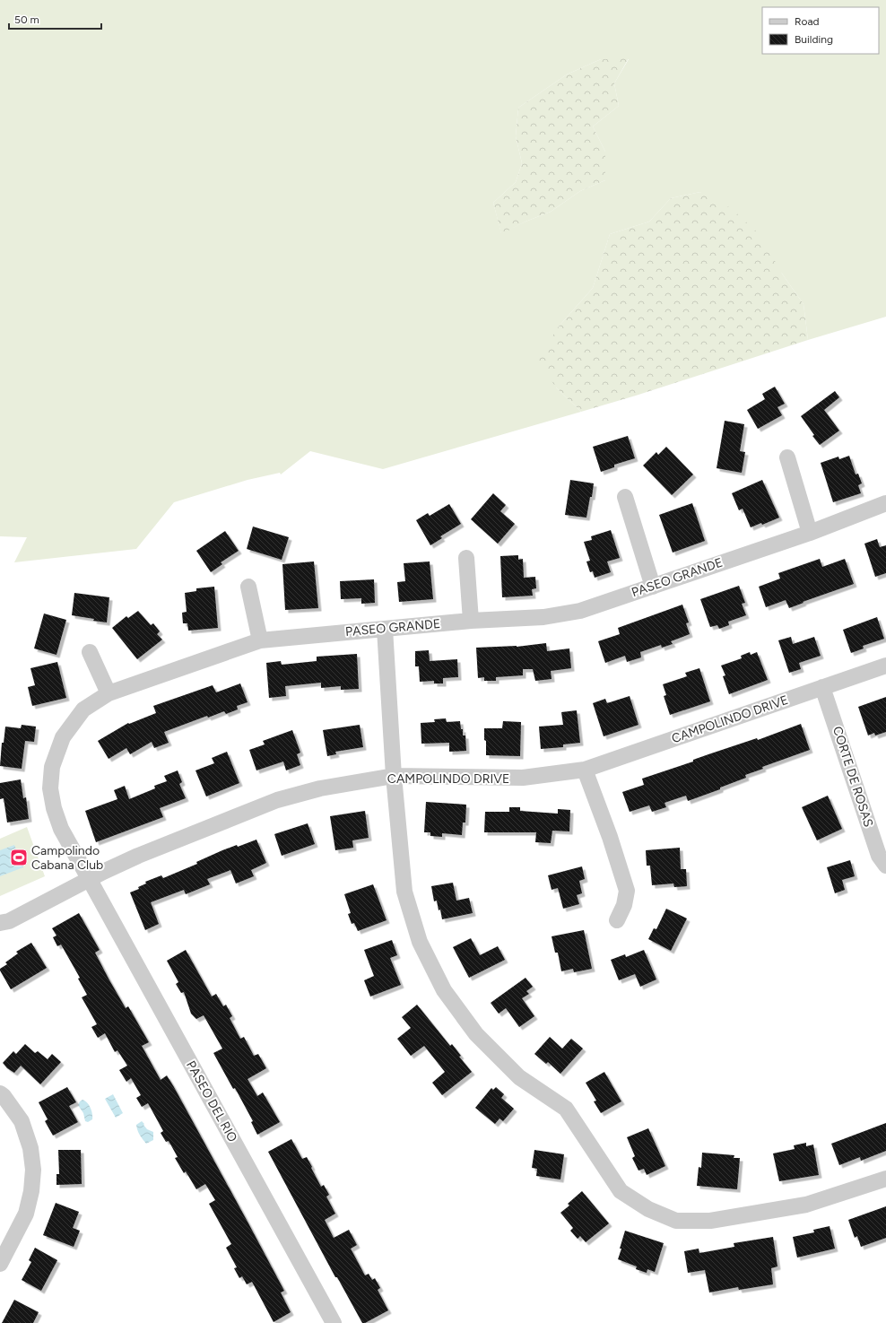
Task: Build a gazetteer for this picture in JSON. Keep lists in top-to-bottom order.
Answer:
{
  "streets": {
    "street": [
      "PASEO GRANDE",
      "CAMPOLINDO DRIVE",
      "CORTE DE ROSAS",
      "PASEO DEL RIO"
    ]
  },
  "crossings": [
    ["PASEO GRANDE", "CAMPOLINDO DRIVE"],
    ["PASEO GRANDE", "PASEO DEL RIO"],
    ["CAMPOLINDO DRIVE", "CORTE DE ROSAS"],
    ["CAMPOLINDO DRIVE", "PASEO DEL RIO"]
  ],
  "places": {
    "sports": ["Campolindo Cabana Club"]
  },
  "legend": ["Road", "Building"],
  "scale_bar": "50 m"
}
